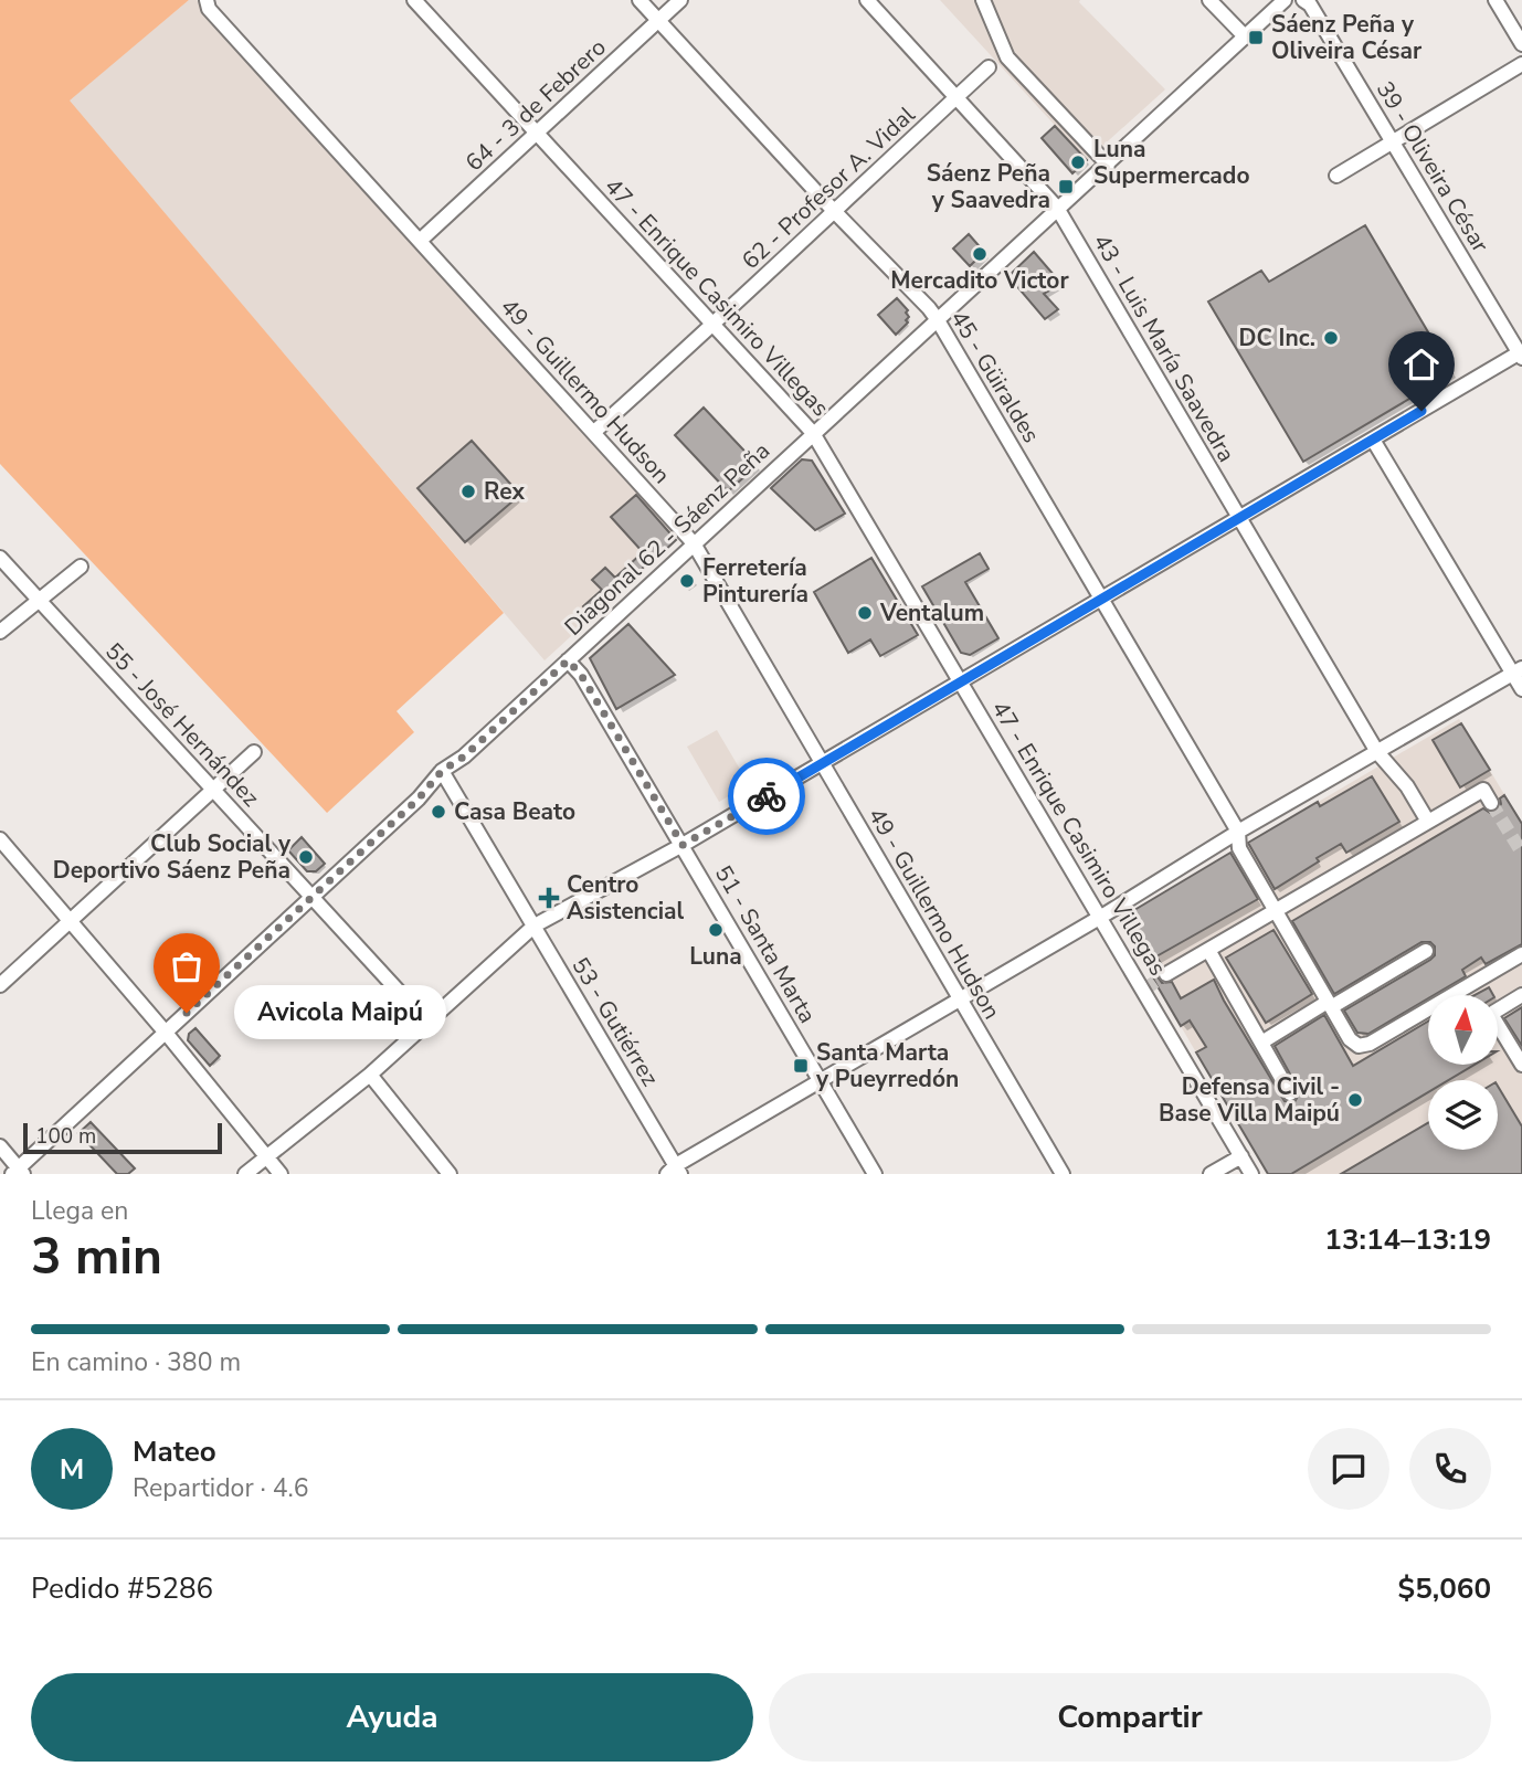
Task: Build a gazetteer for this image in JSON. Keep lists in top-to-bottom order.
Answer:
{
  "streets": {
    "street": [
      "64 - 3 de Febrero",
      "39 - Oliveira César",
      "62 - Profesor A. Vidal",
      "47 - Enrique Casimiro Villegas",
      "43 - Luis María Saavedra",
      "45 - Güiraldes",
      "49 - Guillermo Hudson",
      "Diagonal 62 - Sáenz Peña",
      "55 - José Hernández",
      "51 - Santa Marta",
      "53 - Gutiérrez"
    ]
  },
  "crossings": [
    ["64 - 3 de Febrero", "47 - Enrique Casimiro Villegas"],
    ["64 - 3 de Febrero", "45 - Güiraldes"],
    ["64 - 3 de Febrero", "49 - Guillermo Hudson"],
    ["62 - Profesor A. Vidal", "47 - Enrique Casimiro Villegas"],
    ["62 - Profesor A. Vidal", "43 - Luis María Saavedra"],
    ["62 - Profesor A. Vidal", "45 - Güiraldes"],
    ["62 - Profesor A. Vidal", "49 - Guillermo Hudson"],
    ["47 - Enrique Casimiro Villegas", "Diagonal 62 - Sáenz Peña"],
    ["43 - Luis María Saavedra", "Diagonal 62 - Sáenz Peña"],
    ["45 - Güiraldes", "Diagonal 62 - Sáenz Peña"],
    ["49 - Guillermo Hudson", "Diagonal 62 - Sáenz Peña"],
    ["Diagonal 62 - Sáenz Peña", "55 - José Hernández"],
    ["Diagonal 62 - Sáenz Peña", "51 - Santa Marta"],
    ["Diagonal 62 - Sáenz Peña", "53 - Gutiérrez"]
  ],
  "places": {
    "transit": ["Sáenz Peña y Oliveira César", "Sáenz Peña y Saavedra", "Santa Marta y Pueyrredón"],
    "other": [
      "Luna Supermercado",
      "Mercadito Victor",
      "DC Inc.",
      "Rex",
      "Ferretería Pinturería",
      "Ventalum",
      "Casa Beato",
      "Club Social y Deportivo Sáenz Peña",
      "Luna",
      "Avicola Maipú",
      "Defensa Civil - Base Villa Maipú"
    ],
    "health": ["Centro Asistencial"]
  },
  "scale_bar": "100 m",
  "north": "top",
  "page": {
    "bubble": "Avicola Maipú",
    "scale": "100 m",
    "heading": ["3 min", "Llega en", "13:14–13:19"],
    "panel": [
      "Mateo",
      "Repartidor · 4.6",
      "Pedido #5286",
      "$5,060"
    ],
    "bar": "En camino · 380 m",
    "round": "M",
    "buttons": ["Ayuda", "Compartir"]
  }
}
